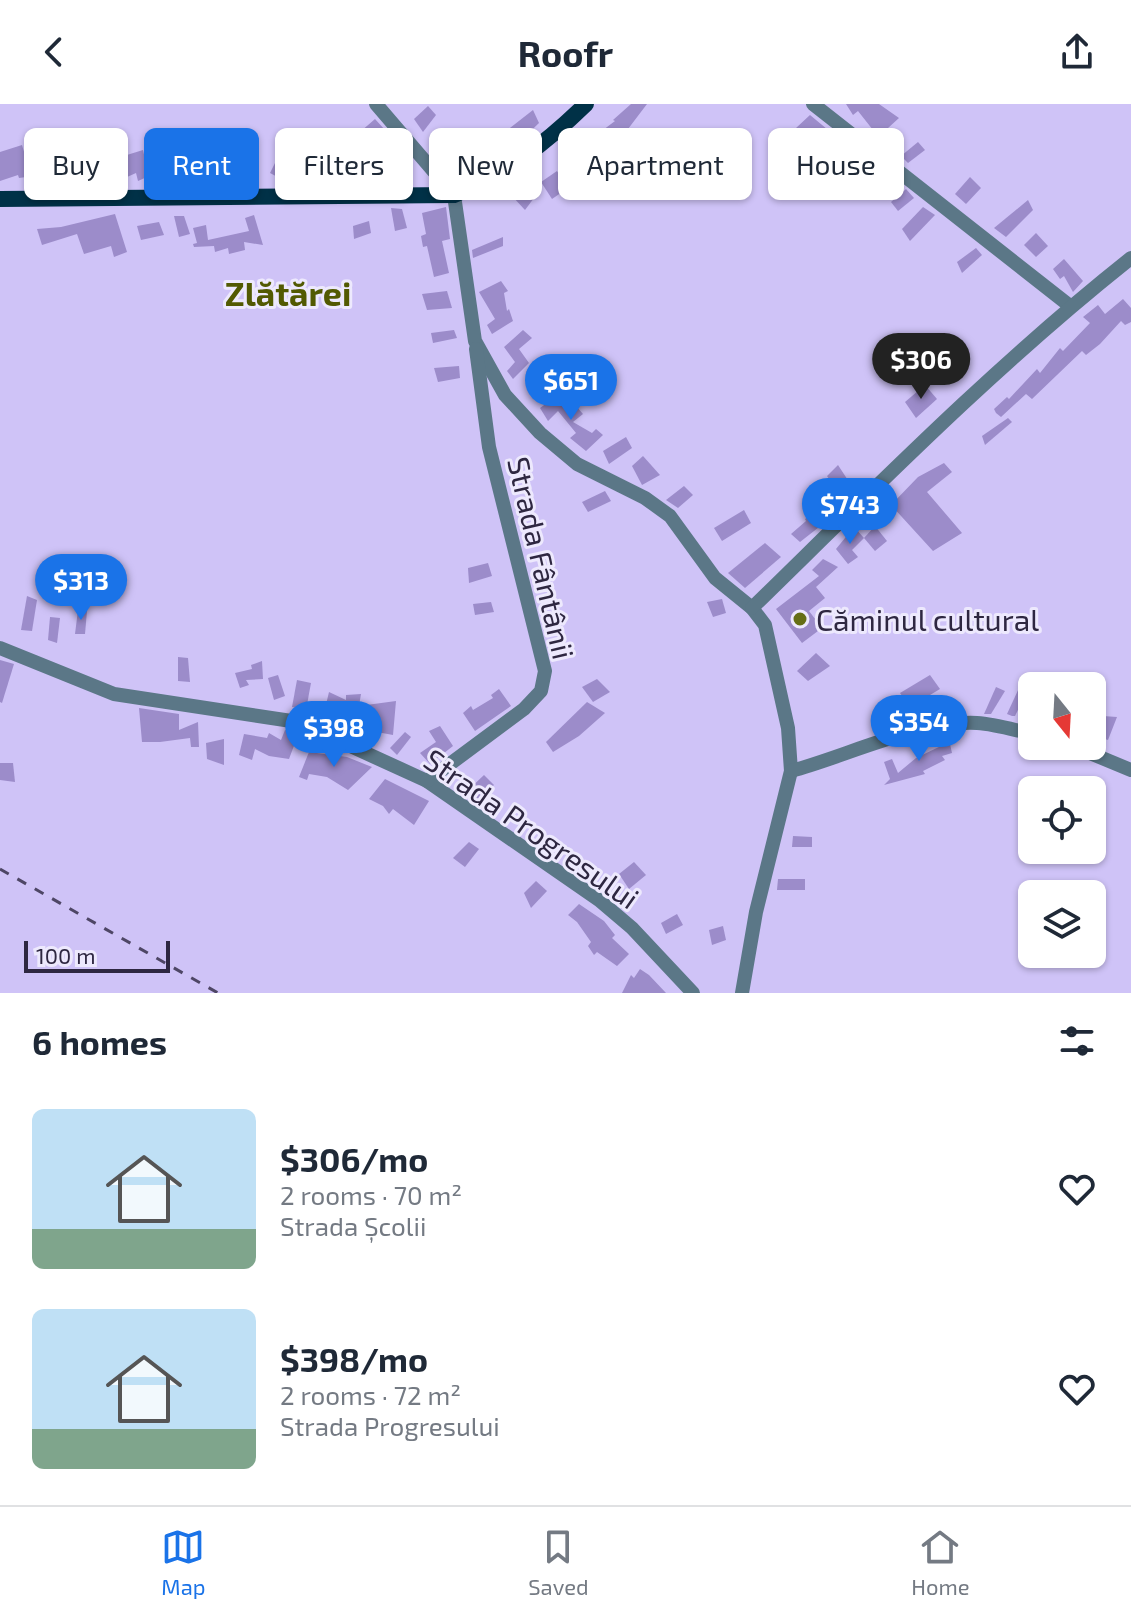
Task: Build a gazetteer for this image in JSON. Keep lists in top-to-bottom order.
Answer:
{
  "streets": {
    "street": ["Strada Fântânii", "Strada Progresului"]
  },
  "crossings": [
    ["Strada Fântânii", "Strada Progresului"]
  ],
  "districts": ["Zlătărei"],
  "places": ["Căminul cultural"],
  "scale_bar": "100 m",
  "north": "bottom",
  "page": {
    "header": "Roofr",
    "chip": [
      "Buy",
      "Rent",
      "Filters",
      "New",
      "Apartment",
      "House"
    ],
    "price": [
      "$306",
      "$651",
      "$743",
      "$313",
      "$354",
      "$398"
    ],
    "scale": "100 m",
    "heading": "6 homes",
    "list": [
      {
        "name": "$306/mo",
        "note": "2 rooms · 70 m² · Strada Școlii"
      },
      {
        "name": "$398/mo",
        "note": "2 rooms · 72 m² · Strada Progresului"
      }
    ],
    "tabs": ["Map", "Saved", "Home"]
  }
}
